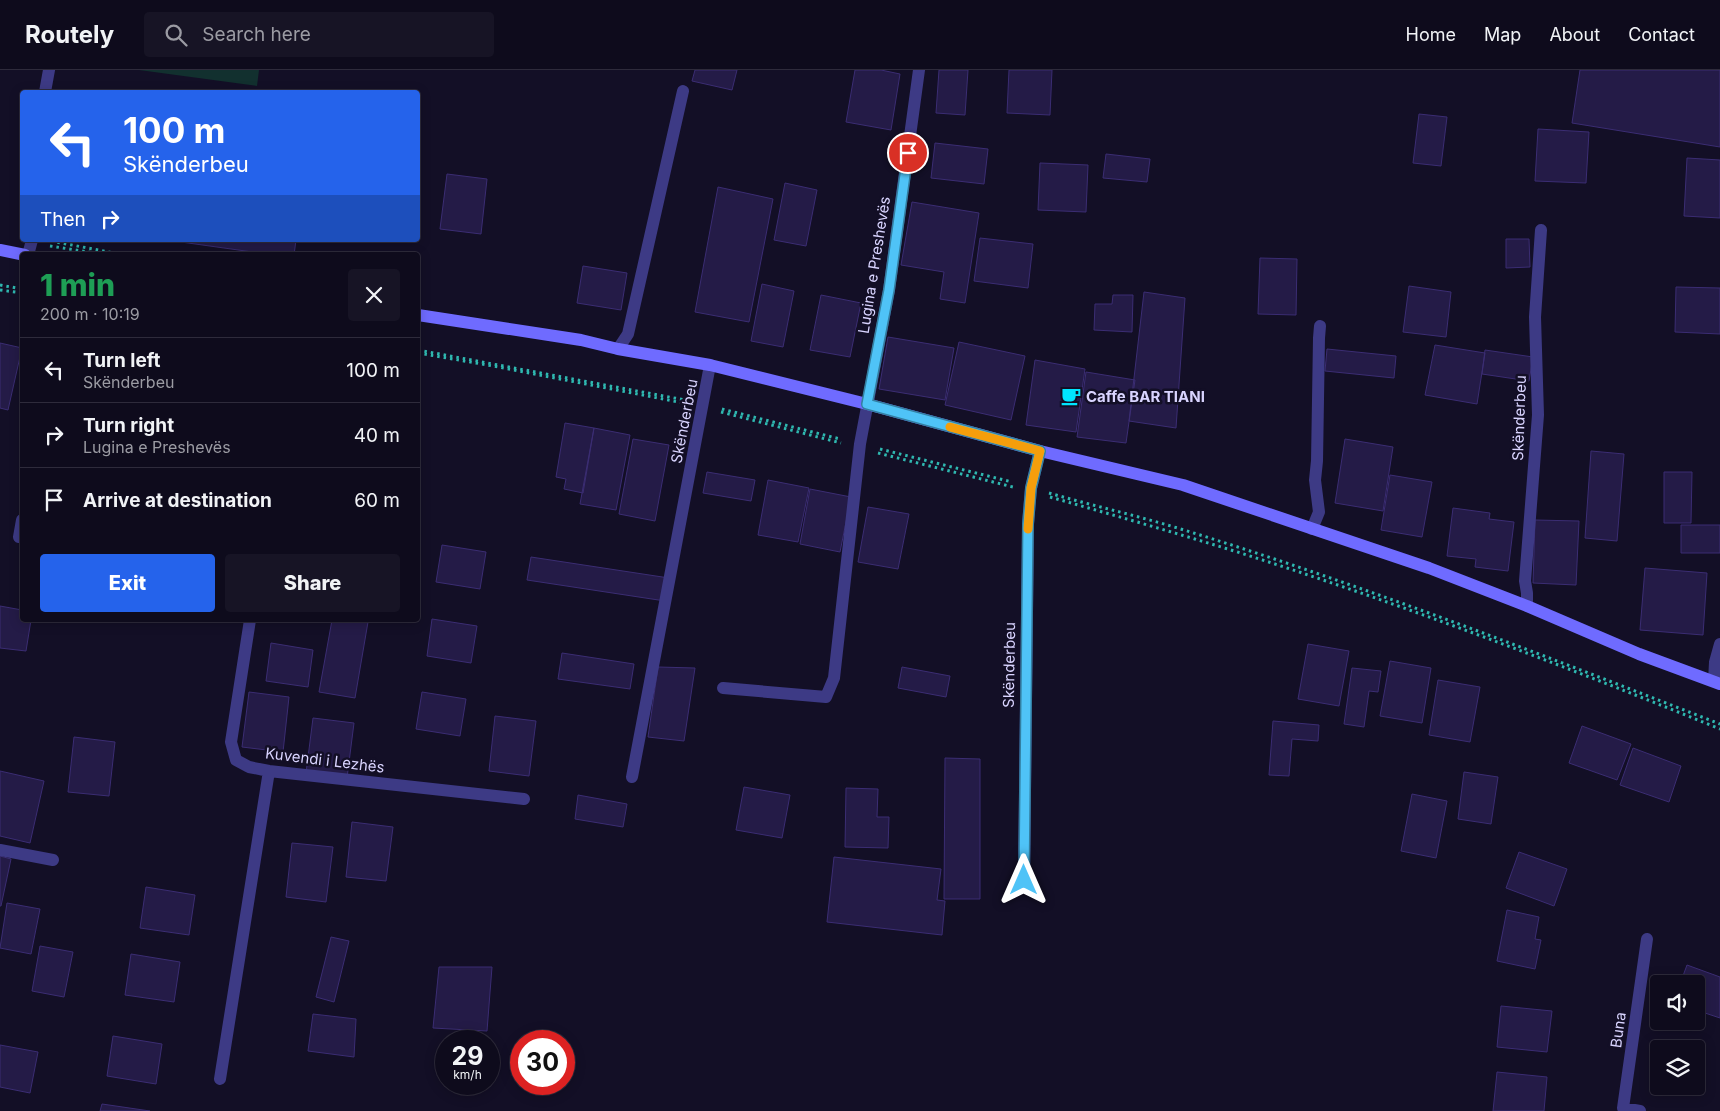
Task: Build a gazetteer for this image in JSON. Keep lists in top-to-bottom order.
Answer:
{
  "streets": {
    "main road": ["Skënderbeu"],
    "street": ["Lugina e Preshevës", "Kuvendi i Lezhës", "Buna"]
  },
  "crossings": [
    ["Lugina e Preshevës", "Skënderbeu"]
  ],
  "places": {
    "cafe": ["Caffe BAR TIANI"]
  },
  "page": {
    "header": "Routely",
    "search": "Search here",
    "nav": [
      "Home",
      "Map",
      "About",
      "Contact"
    ],
    "turn": ["100 m", "Skënderbeu"],
    "then": "Then",
    "heading": ["1 min", "200 m · 10:19"],
    "list": [
      {
        "name": "Turn left",
        "note": "Skënderbeu",
        "value": "100 m"
      },
      {
        "name": "Turn right",
        "note": "Lugina e Preshevës",
        "value": "40 m"
      },
      {
        "name": "Arrive at destination",
        "value": "60 m"
      }
    ],
    "buttons": ["Exit", "Share"],
    "speed": "29 km/h",
    "limit": "30"
  }
}
